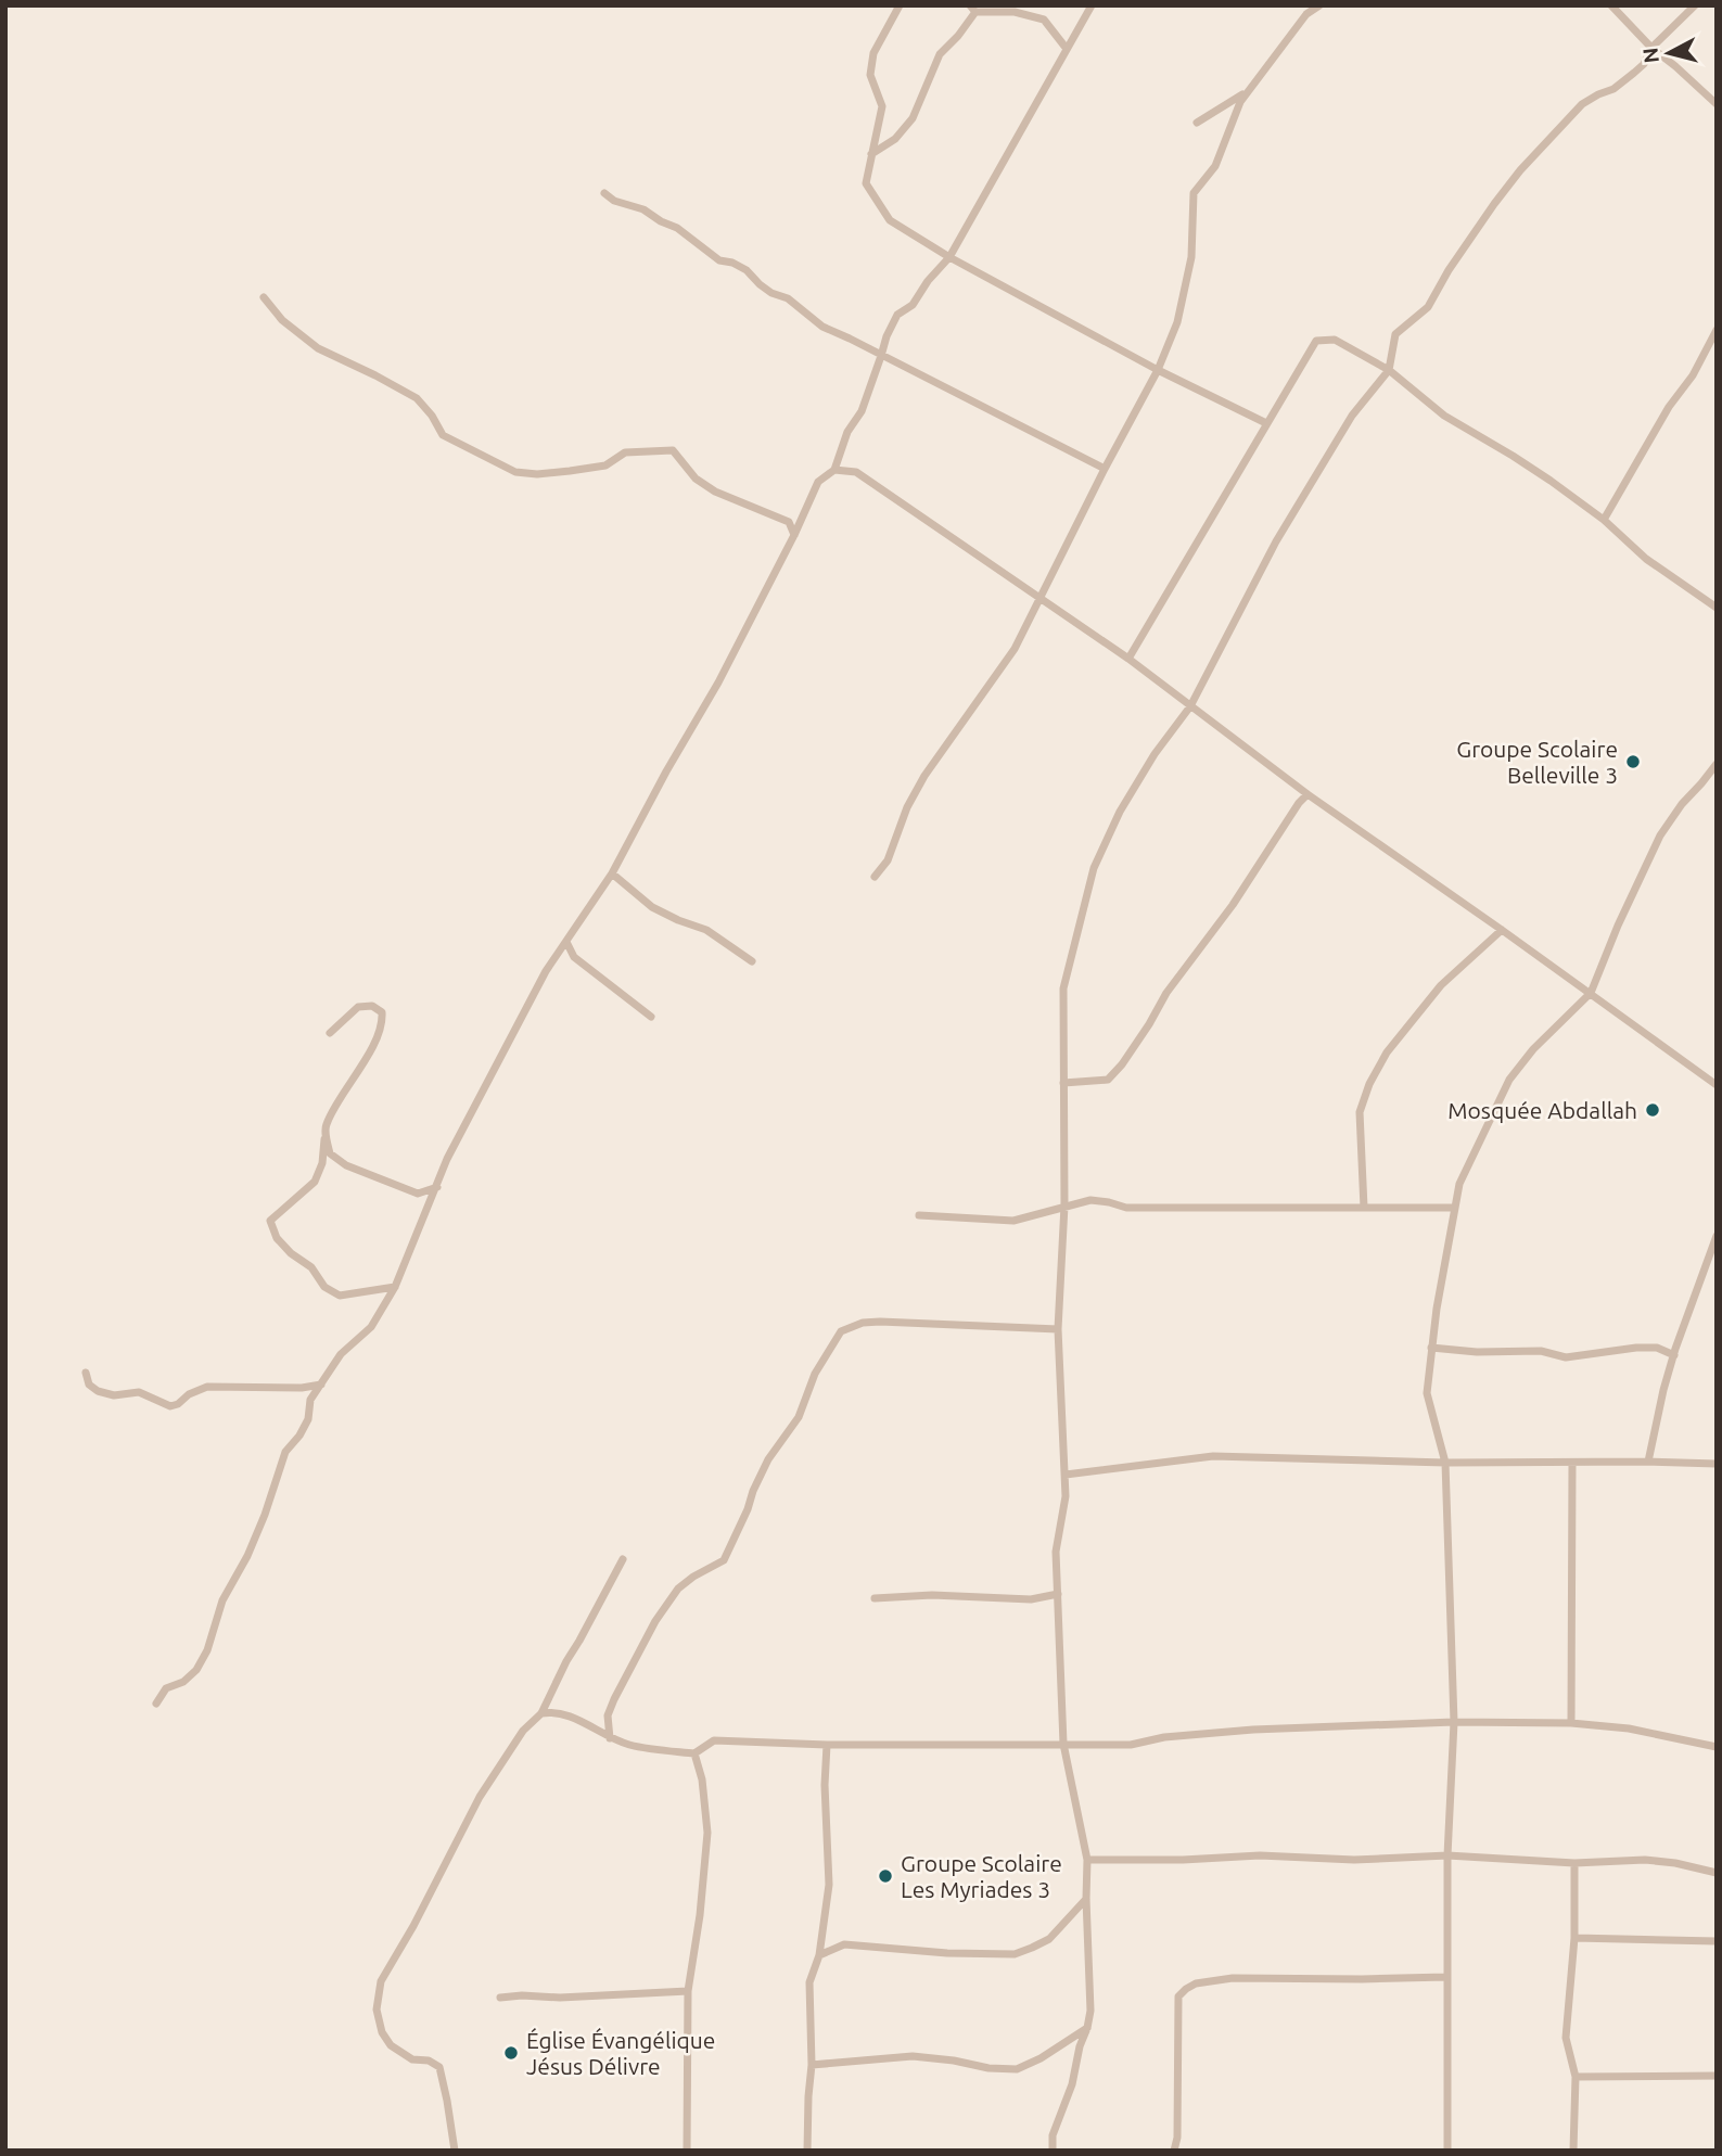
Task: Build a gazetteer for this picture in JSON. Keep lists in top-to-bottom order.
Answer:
{
  "places": [
    "Groupe Scolaire Belleville 3",
    "Mosquée Abdallah",
    "Groupe Scolaire Les Myriades 3",
    "Église Évangélique Jésus Délivre"
  ],
  "north": "left"
}
